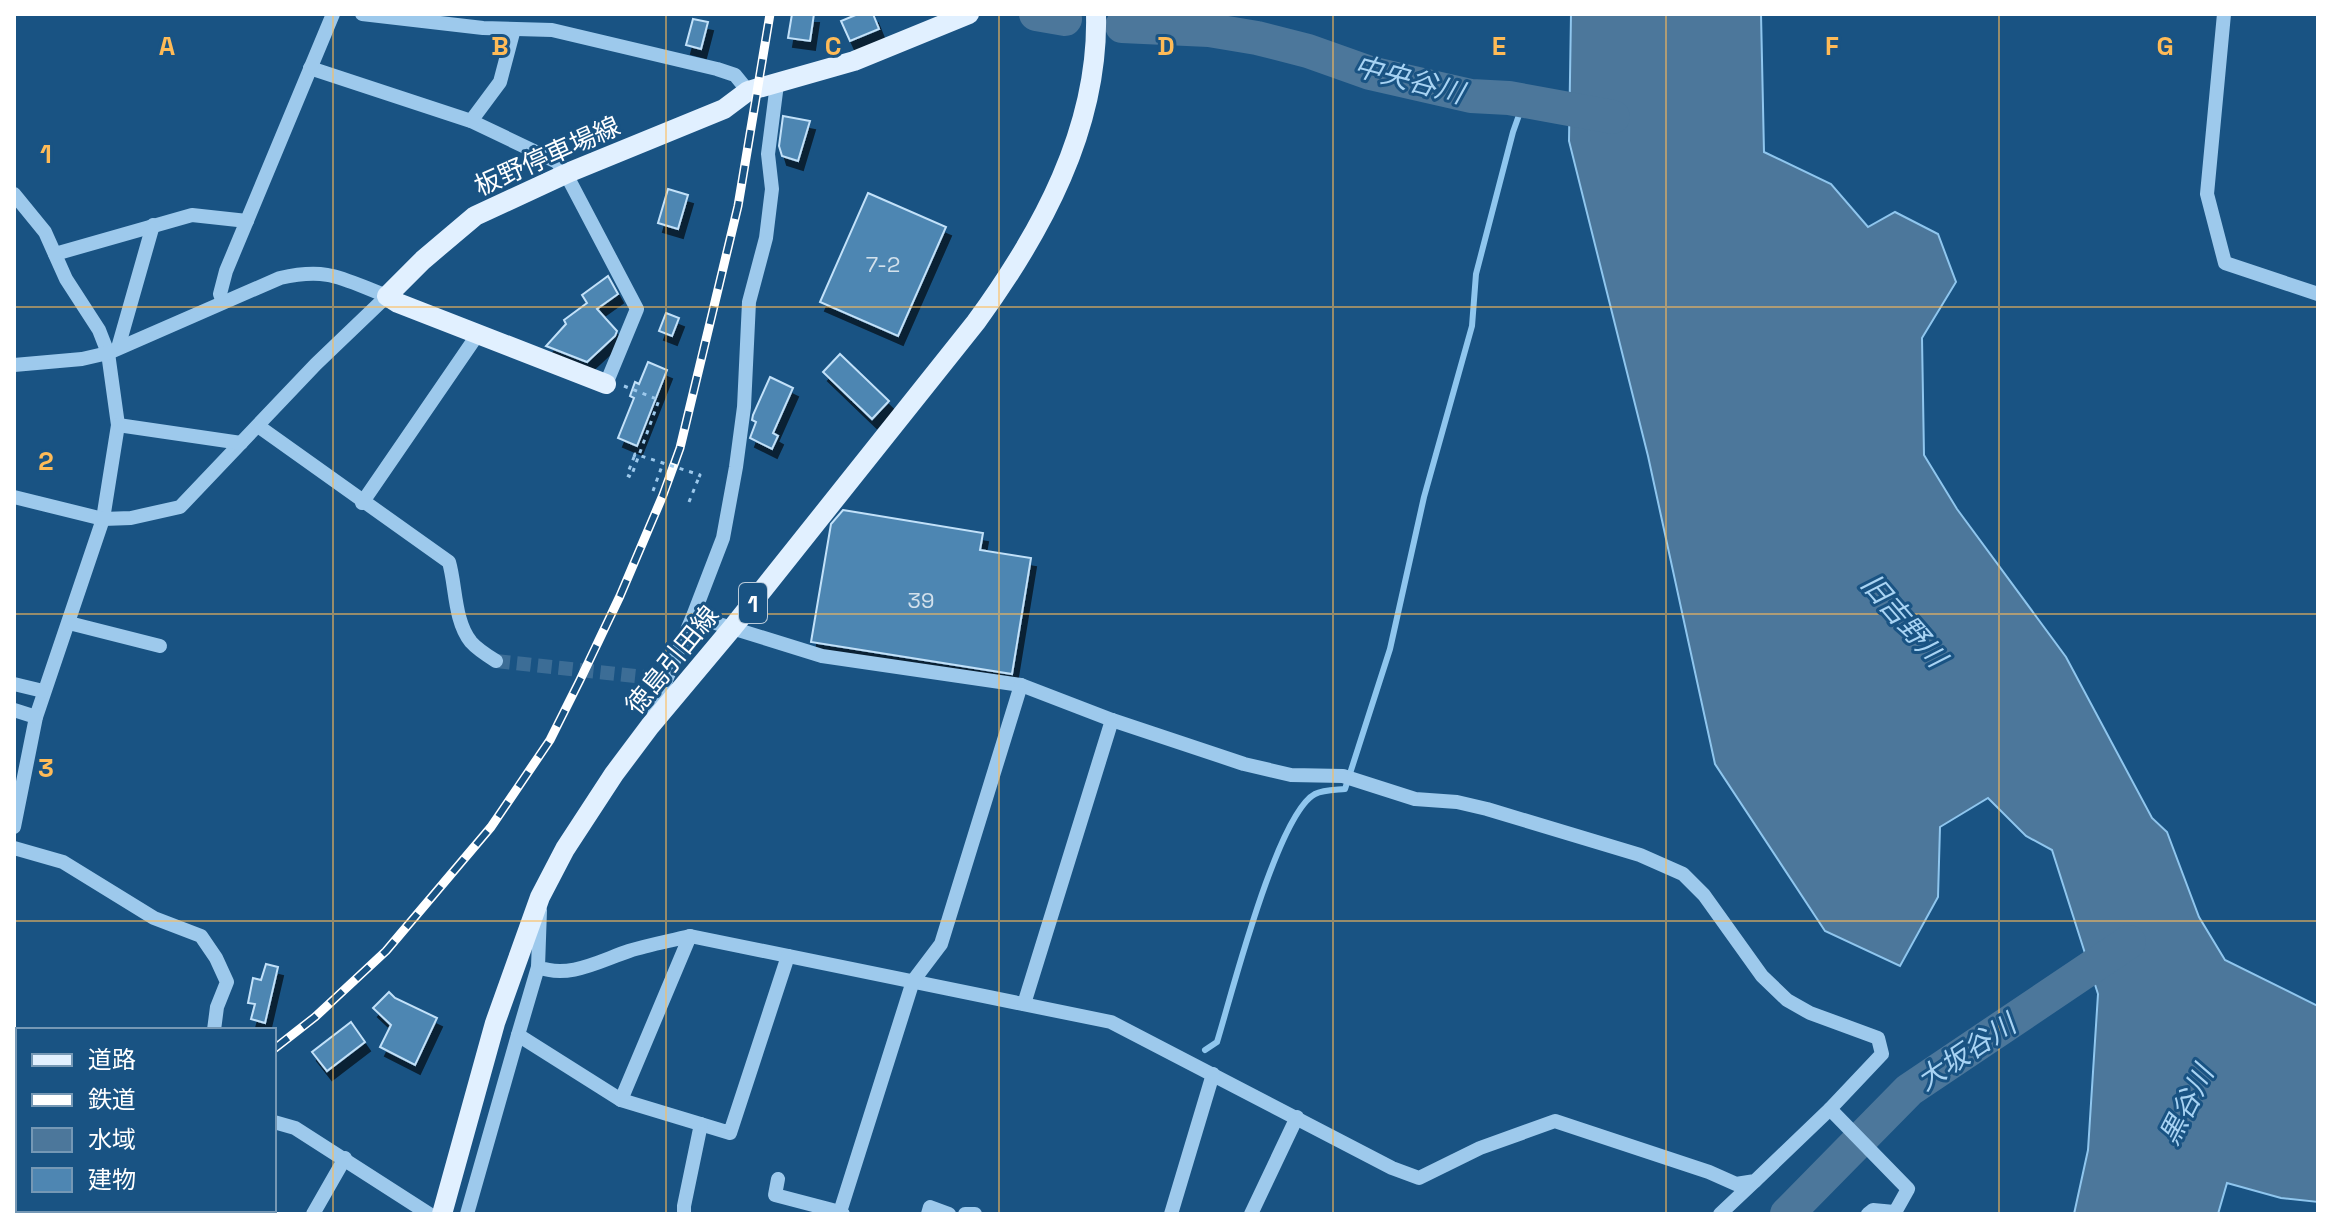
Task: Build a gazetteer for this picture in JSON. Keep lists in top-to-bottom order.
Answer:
{
  "streets": {
    "main road": ["板野停車場線", "1", "徳島引田線"]
  },
  "water": [
    "中央谷川",
    "旧吉野川",
    "大坂谷川",
    "黒谷川"
  ],
  "house_numbers": ["7-2", "39"],
  "legend": [
    "道路",
    "鉄道",
    "水域",
    "建物"
  ],
  "grid": {
    "columns": [
      "A",
      "B",
      "C",
      "D",
      "E",
      "F",
      "G"
    ],
    "rows": ["1", "2", "3"]
  }
}
